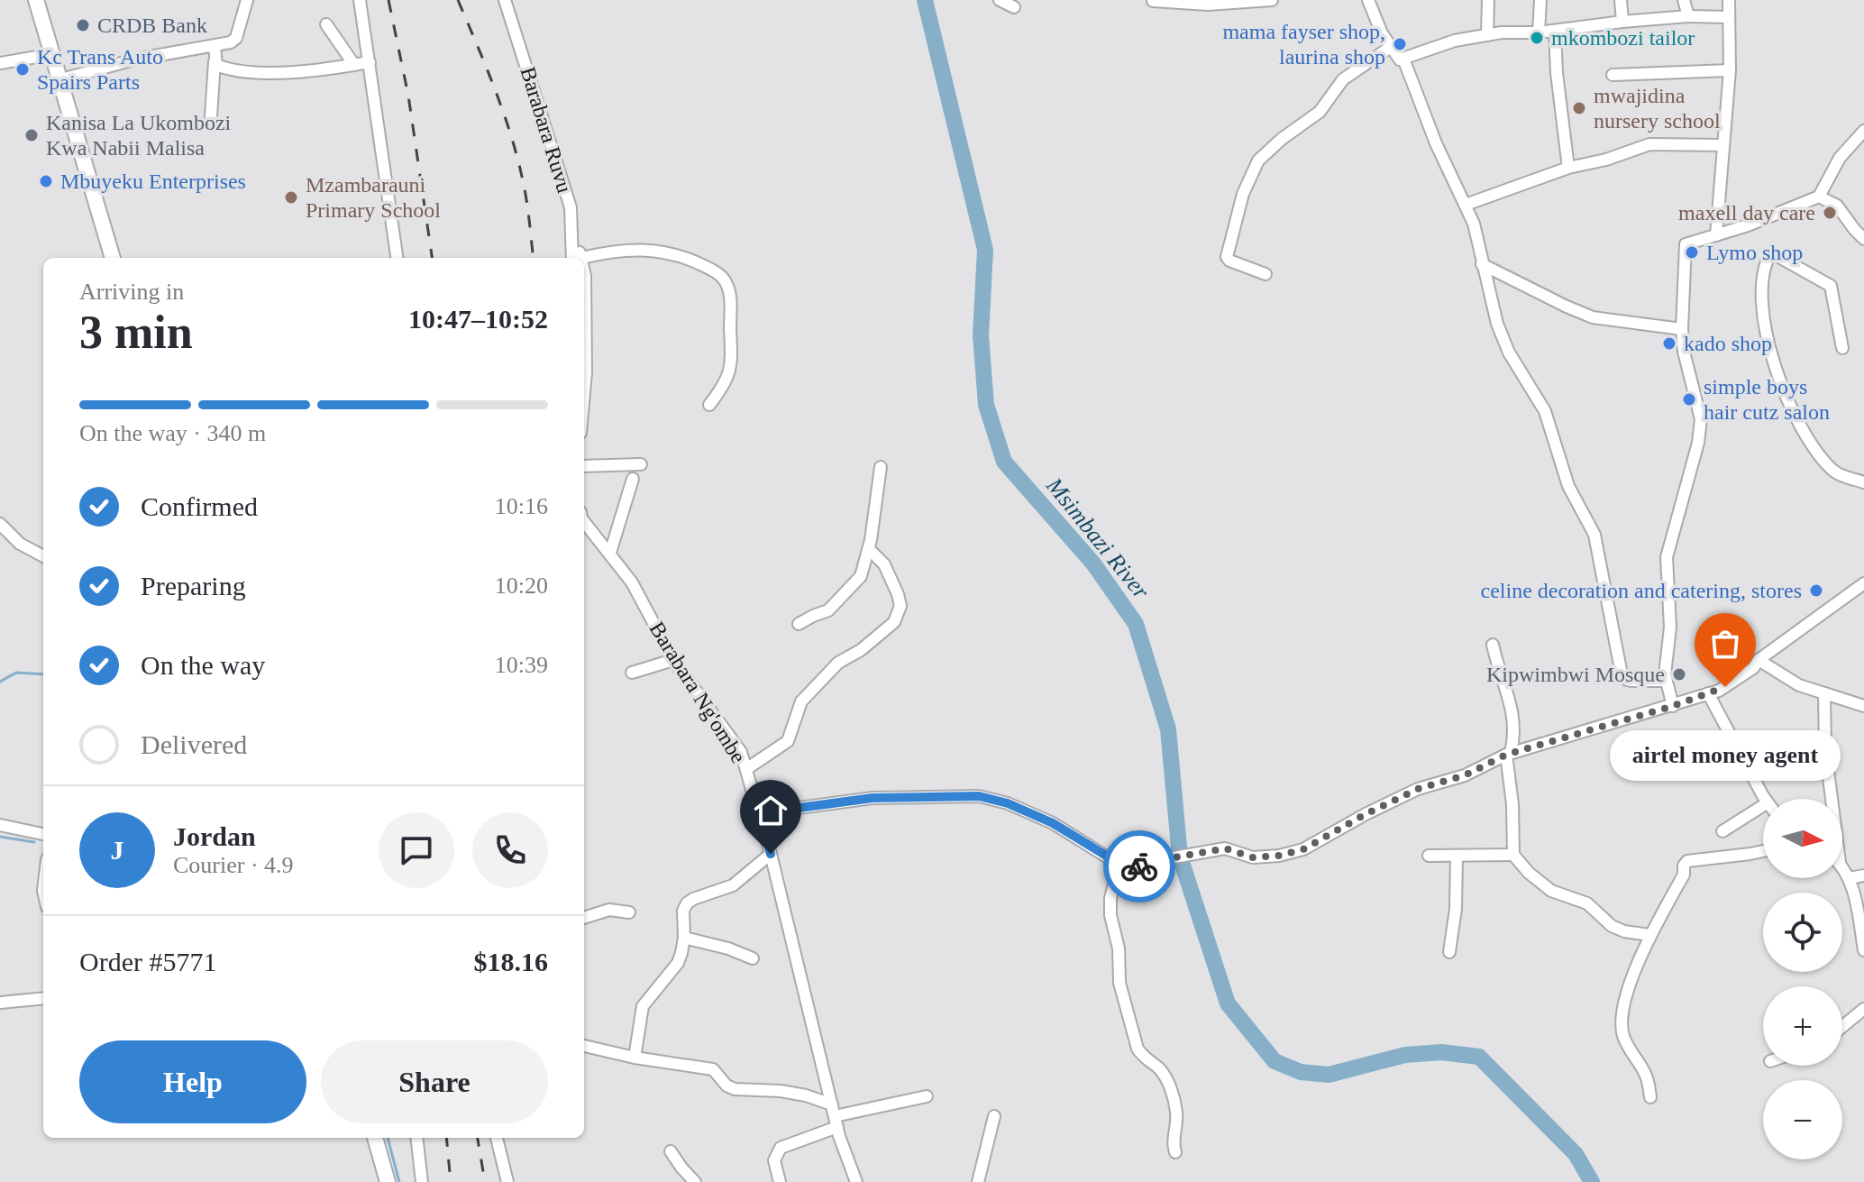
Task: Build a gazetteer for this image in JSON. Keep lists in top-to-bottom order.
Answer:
{
  "streets": {
    "street": ["Barabara Ruvu", "Barabara Ng'ombe"]
  },
  "water": ["Msimbazi River"],
  "places": [
    "CRDB Bank",
    "mkombozi tailor",
    "mama fayser shop, laurina shop",
    "Kc Trans Auto Spairs Parts",
    "mwajidina nursery school",
    "Kanisa La Ukombozi Kwa Nabii Malisa",
    "Mbuyeku Enterprises",
    "Mzambarauni Primary School",
    "maxell day care",
    "Lymo shop",
    "kado shop",
    "simple boys hair cutz salon",
    "celine decoration and catering, stores",
    "Kipwimbwi Mosque",
    "airtel money agent"
  ],
  "north": "right",
  "page": {
    "heading": ["3 min", "Arriving in", "10:47–10:52"],
    "panel": [
      "Jordan",
      "Courier · 4.9",
      "Order #5771",
      "$18.16"
    ],
    "bar": "On the way · 340 m",
    "list": [
      ["Confirmed", "10:16"],
      ["Preparing", "10:20"],
      ["On the way", "10:39"],
      "Delivered"
    ],
    "bubble": "airtel money agent",
    "map_buttons": ["+", "−"],
    "round": "J",
    "buttons": ["Help", "Share"]
  }
}
